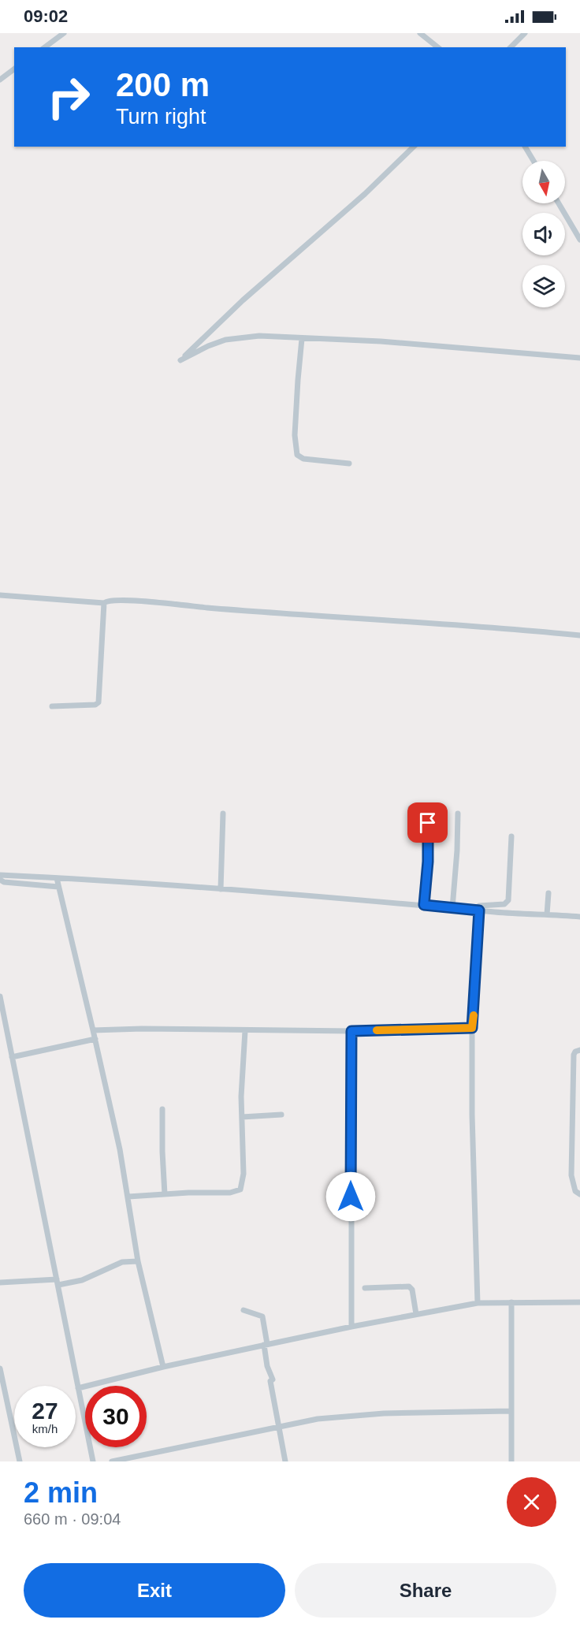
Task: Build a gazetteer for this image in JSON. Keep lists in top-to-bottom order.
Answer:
{
  "north": "bottom",
  "page": {
    "status": "09:02",
    "turn": ["200 m", "Turn right"],
    "speed": "27 km/h",
    "limit": "30",
    "heading": ["2 min", "660 m · 09:04"],
    "buttons": ["Exit", "Share"]
  }
}
